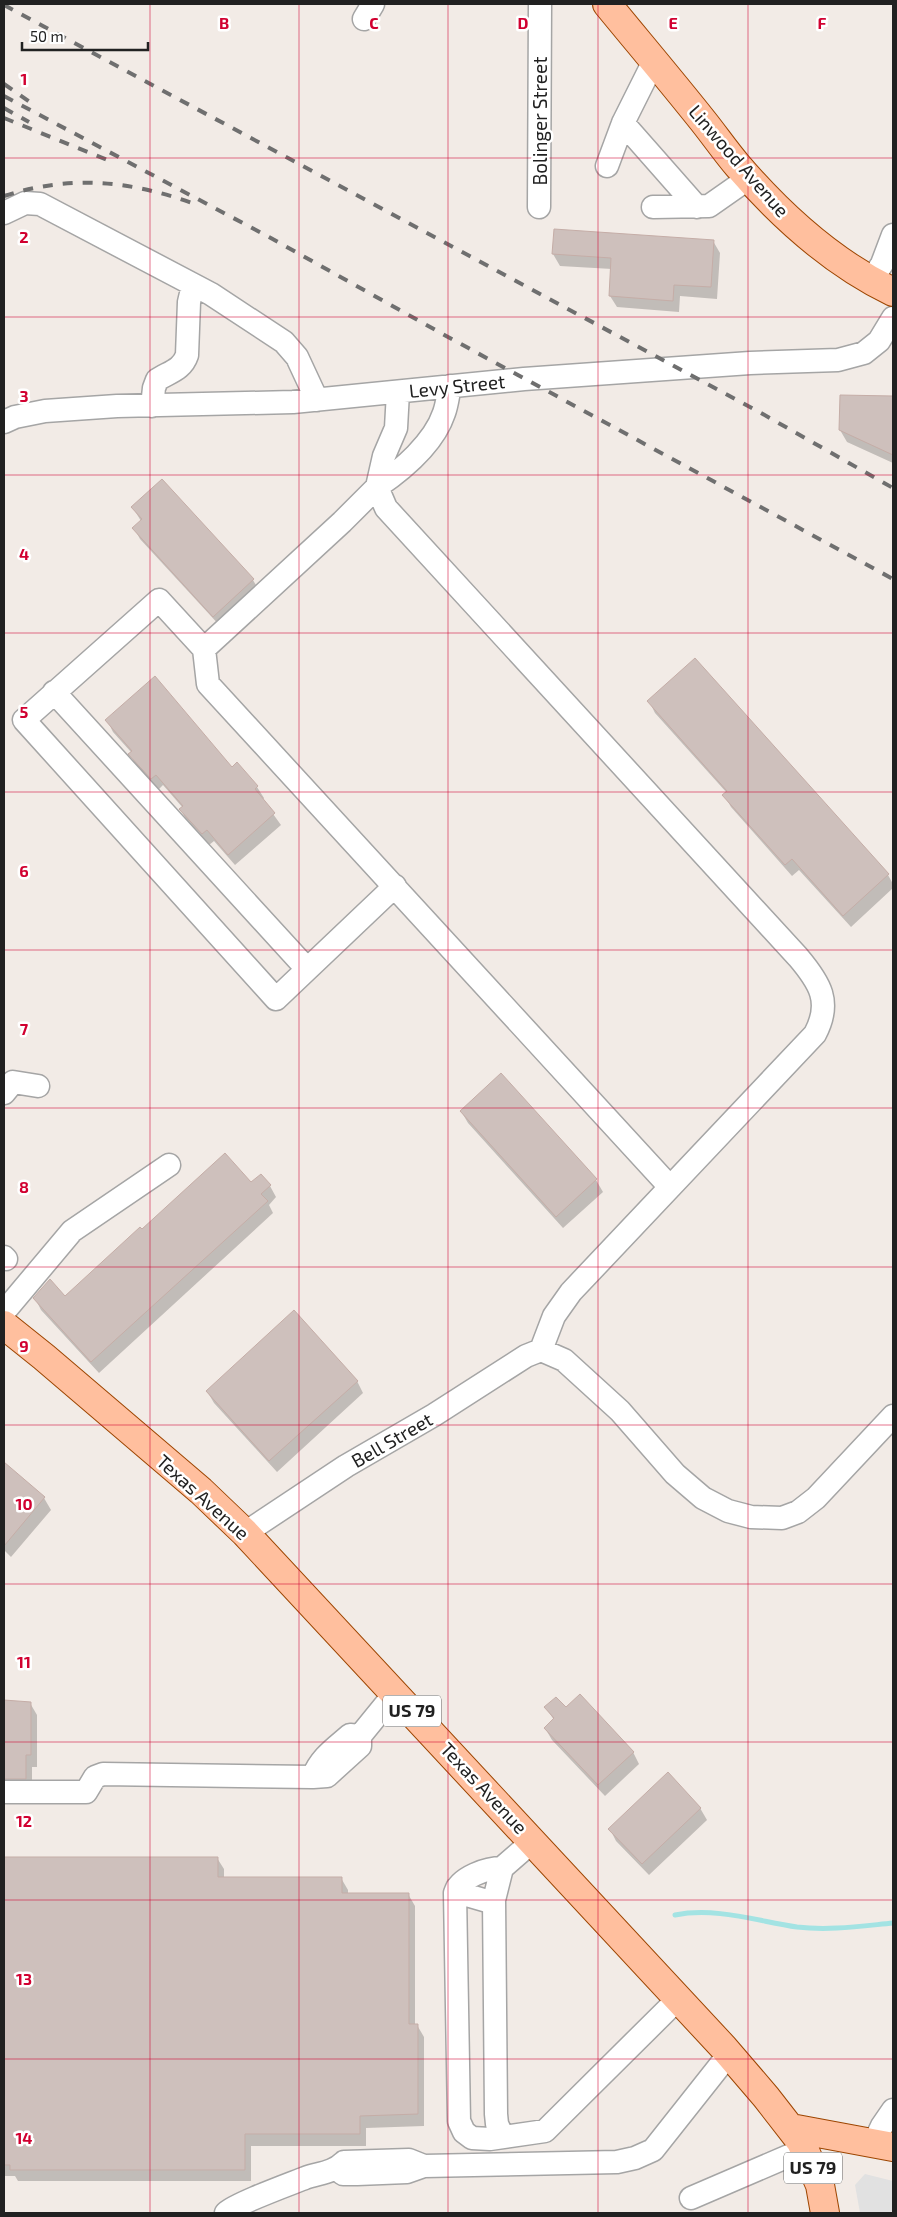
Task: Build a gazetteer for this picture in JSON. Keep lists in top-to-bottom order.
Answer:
{
  "streets": {
    "main road": ["Linwood Avenue", "Texas Avenue", "US 79"],
    "street": ["Bolinger Street", "Levy Street", "Bell Street"]
  },
  "crossings": [
    ["Bell Street", "Texas Avenue"],
    ["Texas Avenue", "US 79"]
  ],
  "scale_bar": "50 m",
  "grid": {
    "columns": [
      "B",
      "C",
      "D",
      "E",
      "F"
    ],
    "rows": [
      "1",
      "2",
      "3",
      "4",
      "5",
      "6",
      "7",
      "8",
      "9",
      "10",
      "11",
      "12",
      "13",
      "14"
    ]
  }
}
